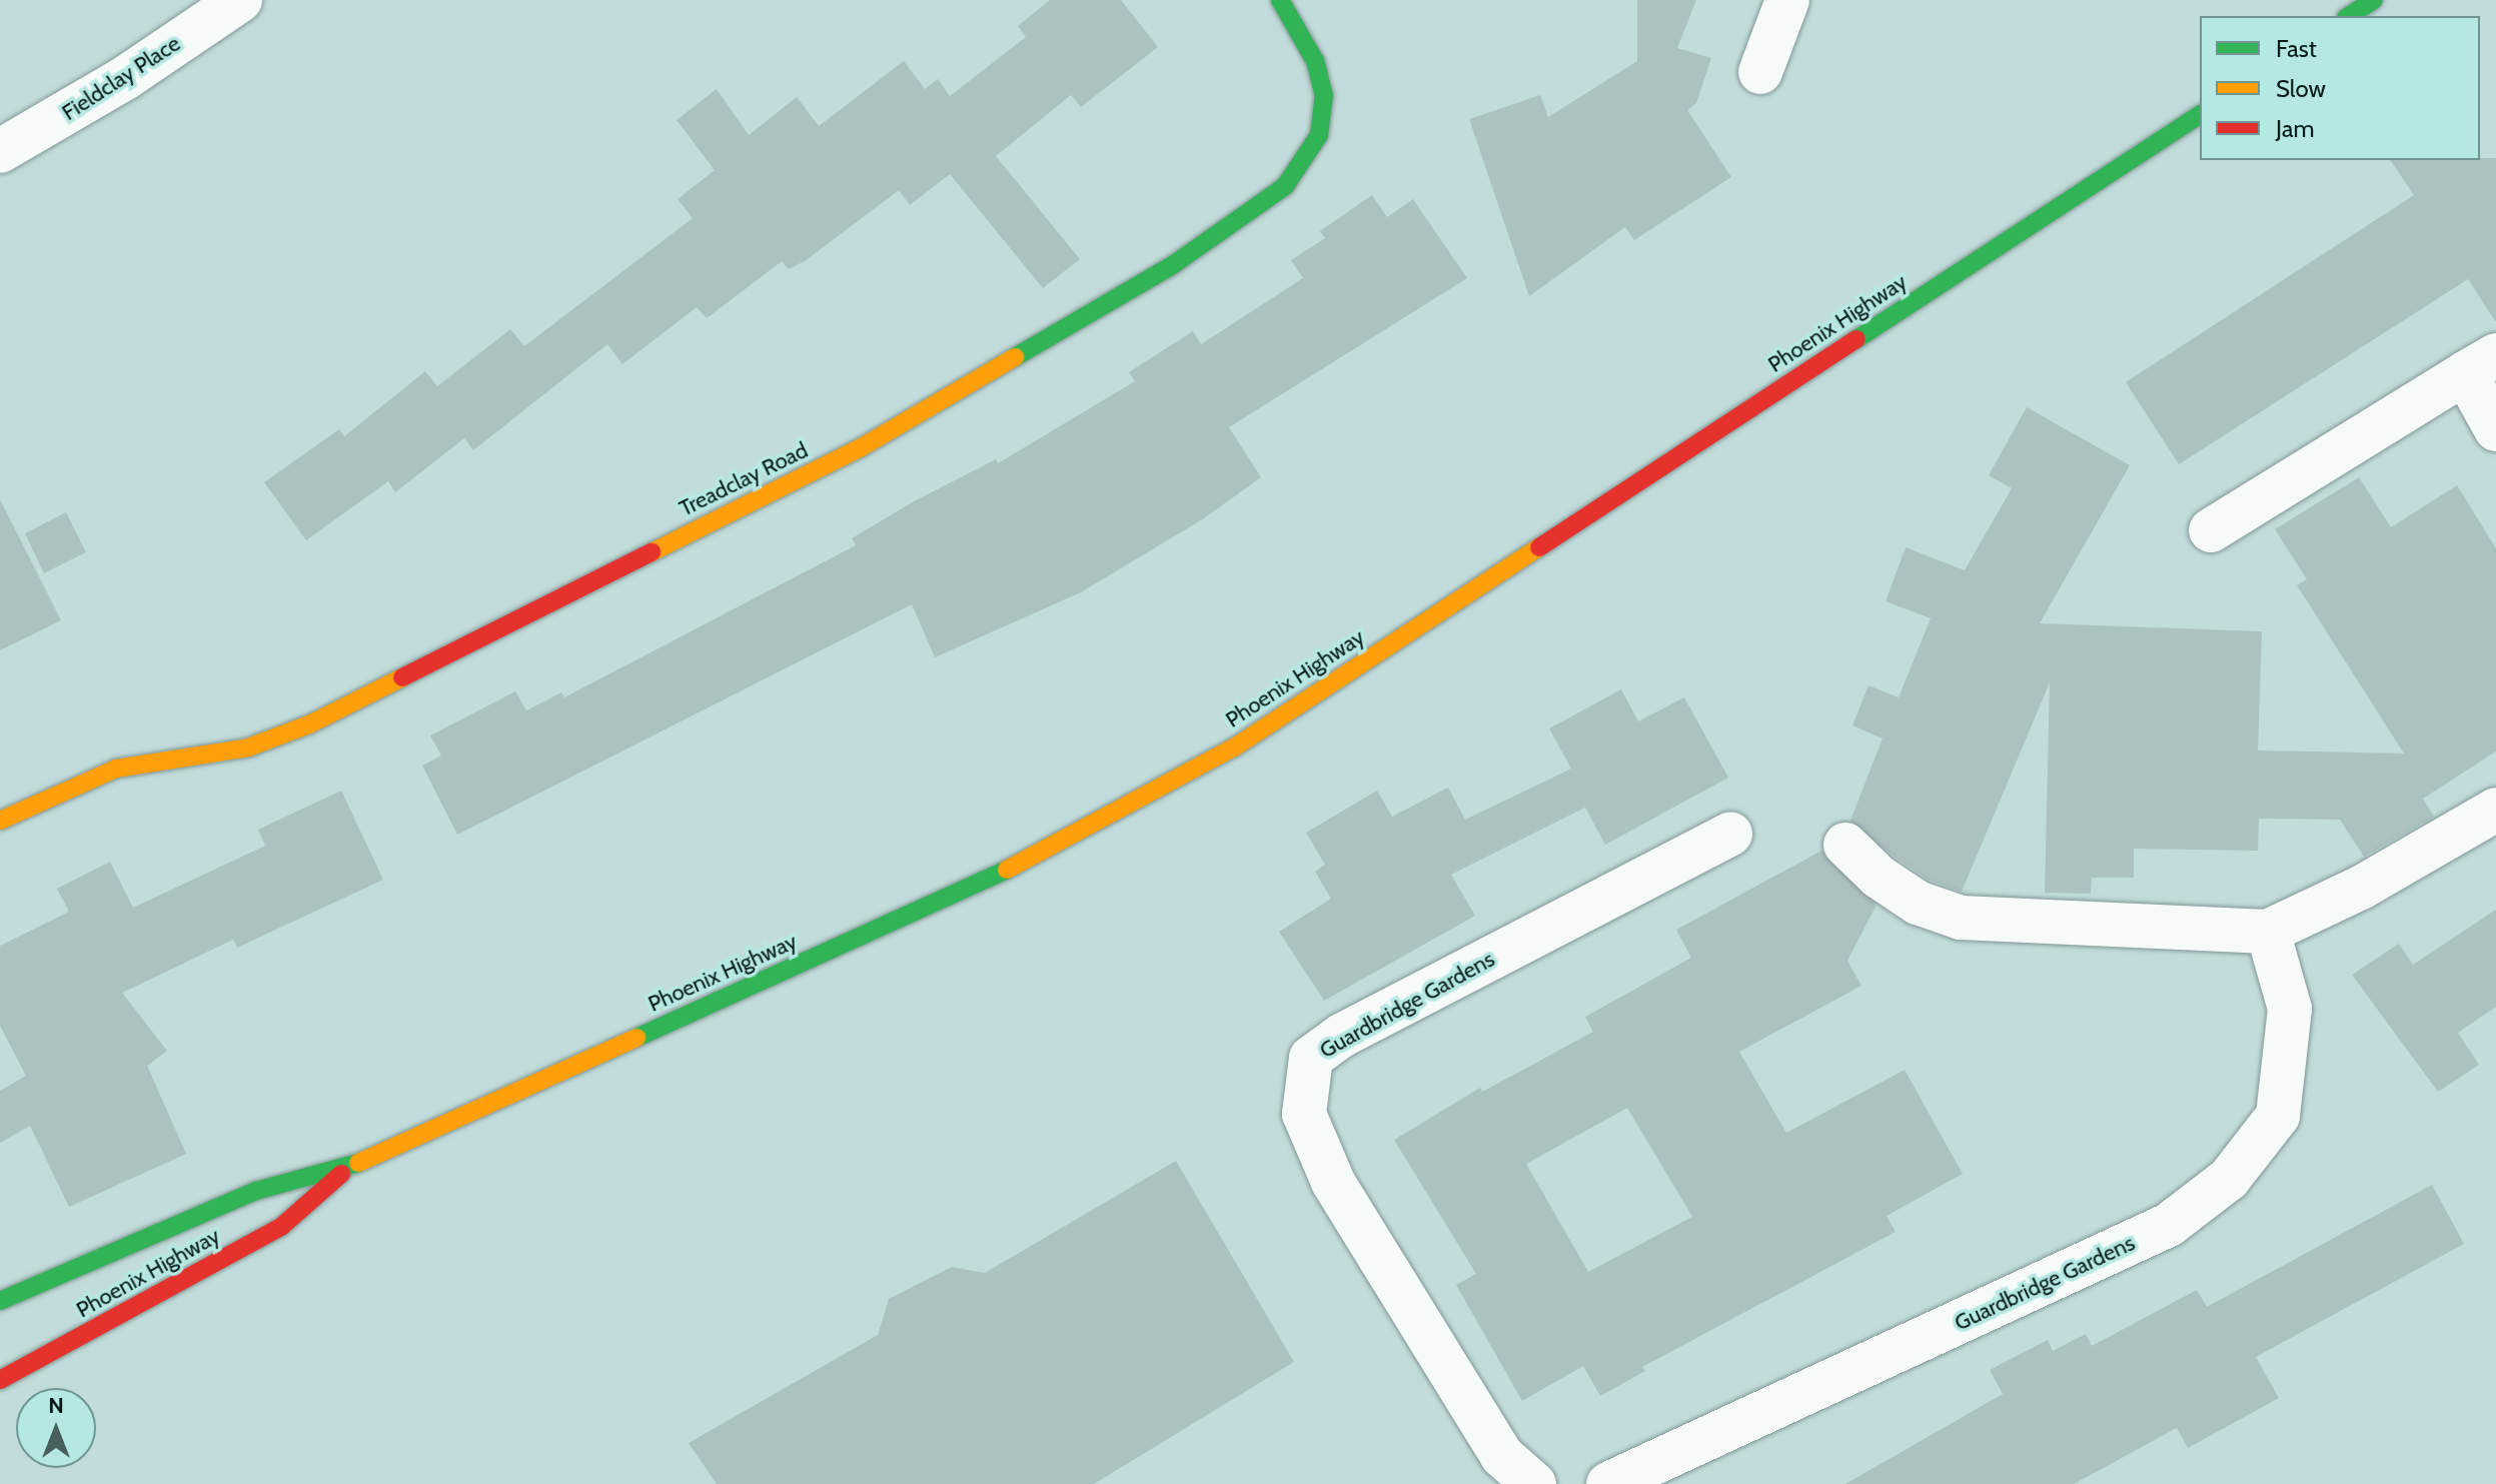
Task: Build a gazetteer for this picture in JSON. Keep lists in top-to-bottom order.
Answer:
{
  "streets": {
    "main road": ["Phoenix Highway", "Treadclay Road"],
    "street": ["Fieldclay Place", "Guardbridge Gardens"]
  },
  "legend": ["Fast", "Slow", "Jam"],
  "north": "top"
}
